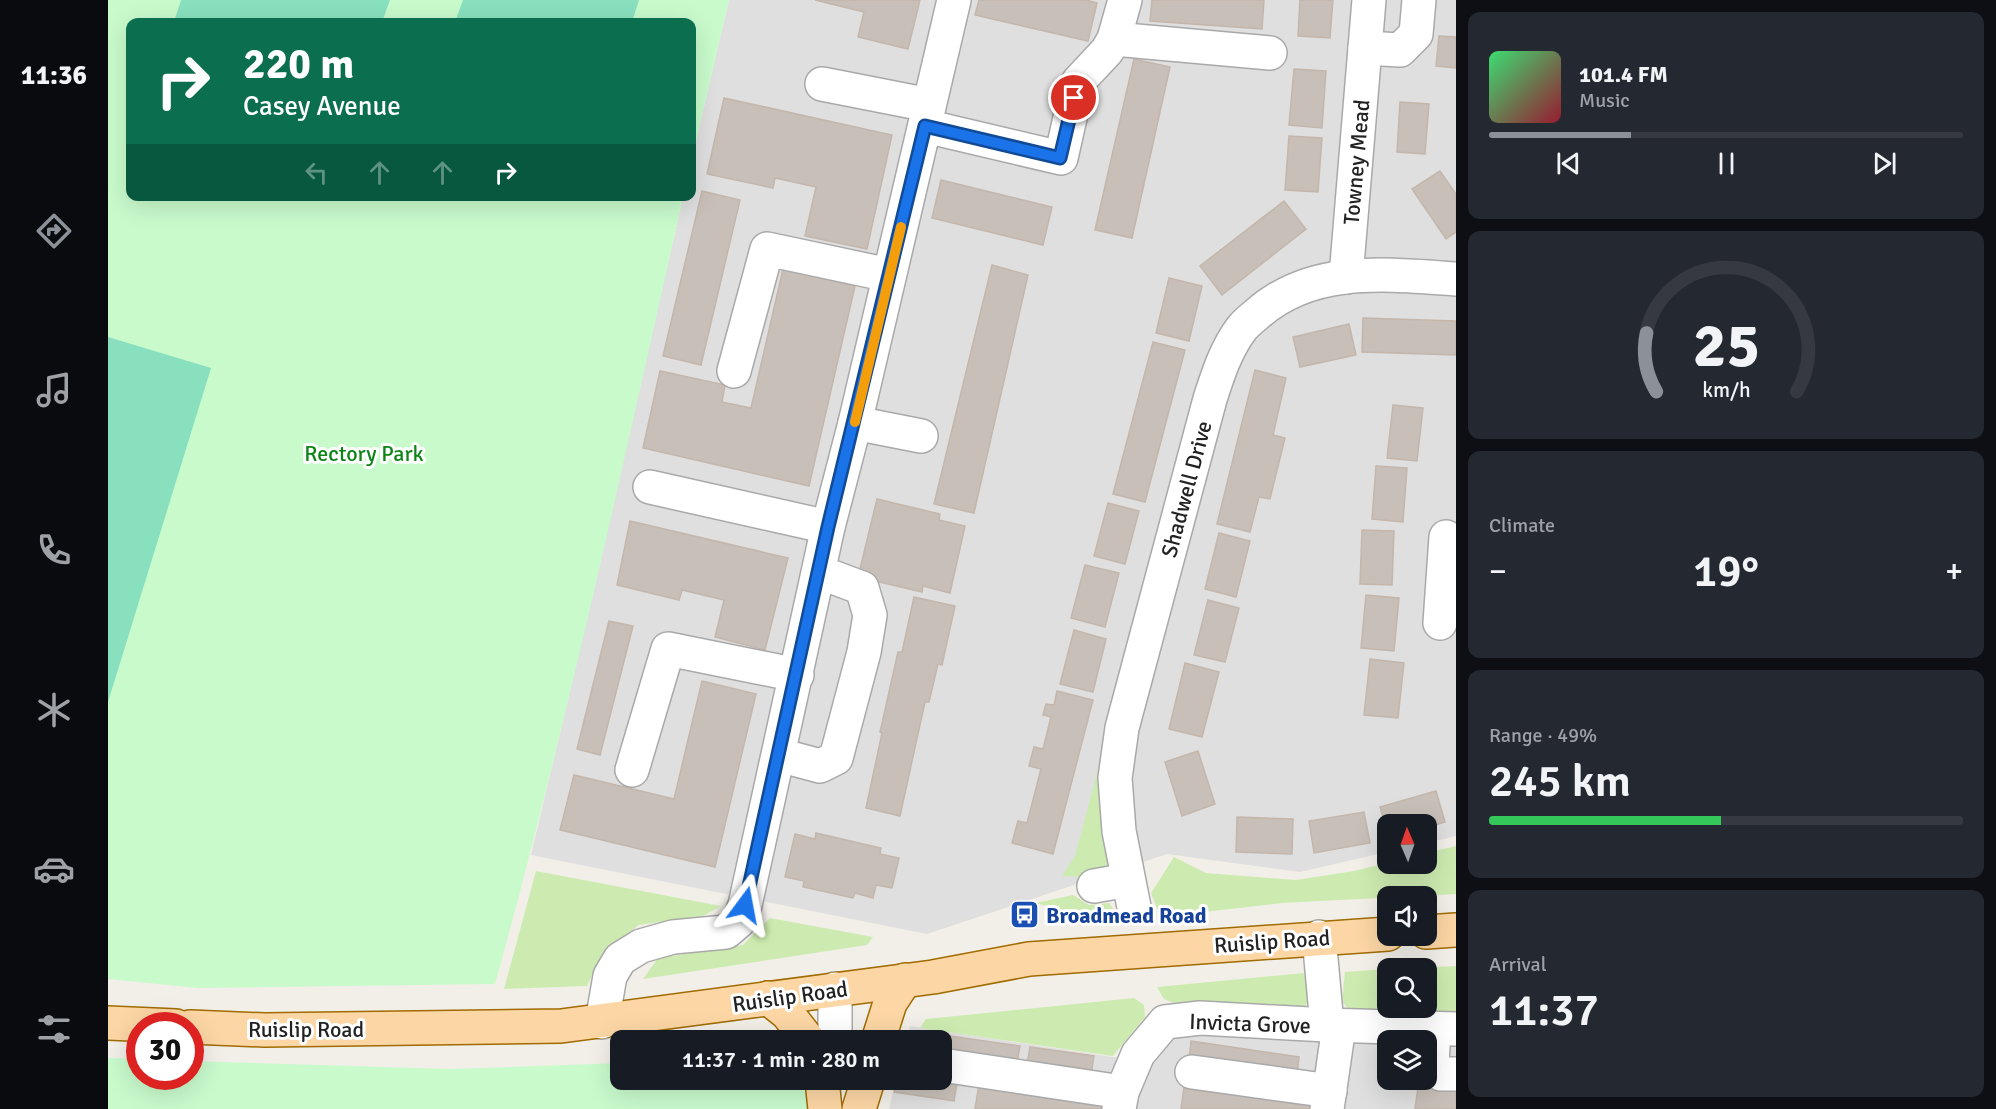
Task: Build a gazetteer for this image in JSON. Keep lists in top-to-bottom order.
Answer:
{
  "streets": {
    "main road": ["Ruislip Road"],
    "street": ["Towney Mead", "Shadwell Drive", "Invicta Grove"]
  },
  "crossings": [
    ["Towney Mead", "Shadwell Drive"],
    ["Ruislip Road", "Invicta Grove"]
  ],
  "parks": ["Rectory Park"],
  "places": {
    "bus stop": ["Broadmead Road"]
  },
  "north": "top",
  "page": {
    "tabs": "11:36",
    "turn": ["220 m", "Casey Avenue"],
    "song": ["101.4 FM", "Music"],
    "tile": [
      "Climate",
      ["Range · 49%", "245 km"],
      ["Arrival", "11:37"]
    ],
    "heat": ["−", "19°", "+"],
    "limit": "30",
    "trip": "11:37 · 1 min · 280 m",
    "gauge": ["25", "km/h"]
  }
}
